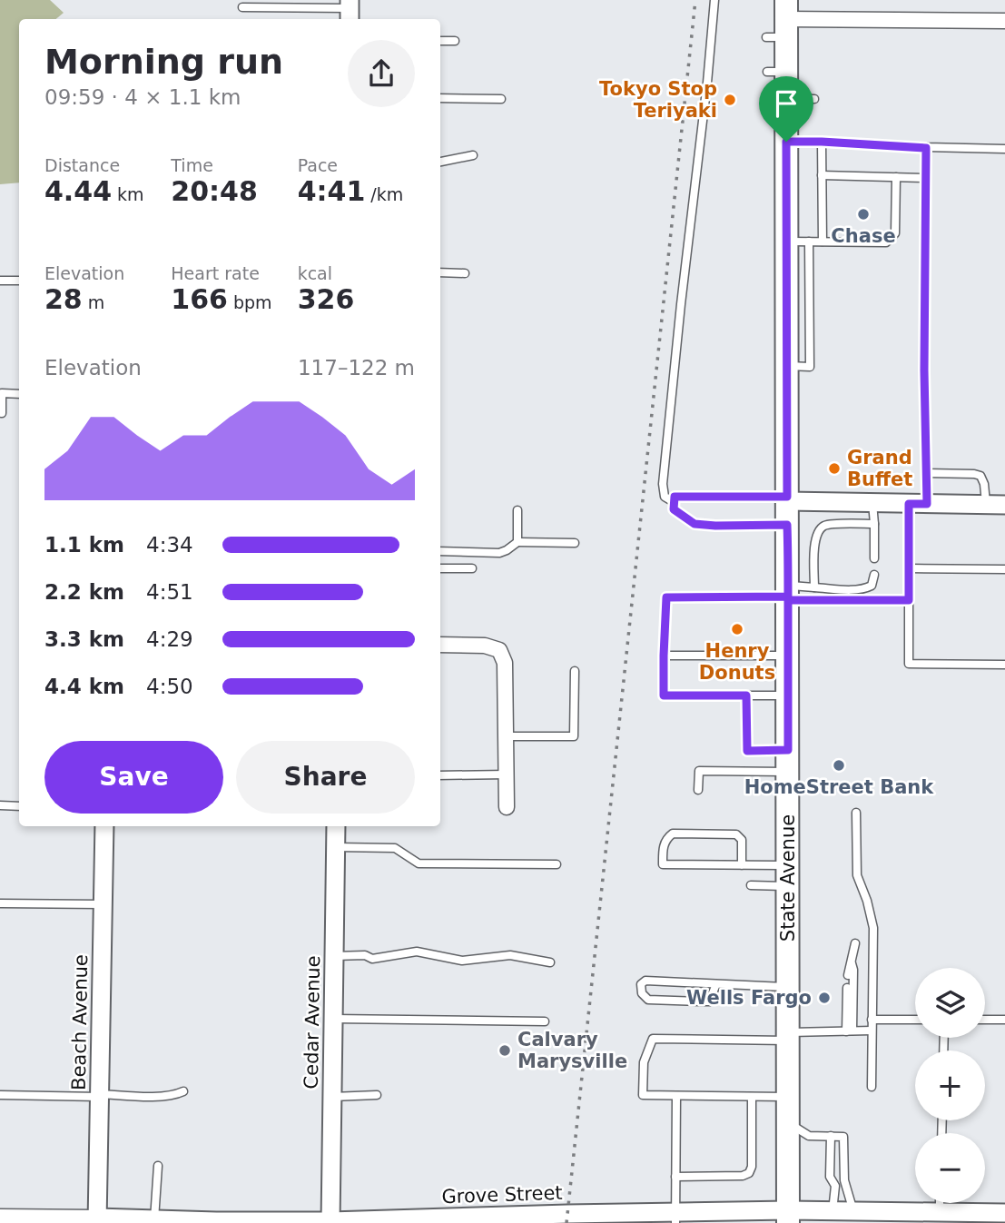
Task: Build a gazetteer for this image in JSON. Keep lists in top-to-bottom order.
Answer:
{
  "streets": {
    "main road": ["State Avenue"],
    "street": ["Beach Avenue", "Cedar Avenue", "Grove Street"]
  },
  "crossings": [
    ["State Avenue", "Grove Street"],
    ["Beach Avenue", "Grove Street"],
    ["Cedar Avenue", "Grove Street"]
  ],
  "places": [
    "Tokyo Stop Teriyaki",
    "Chase",
    "Grand Buffet",
    "Henry Donuts",
    "HomeStreet Bank",
    "Wells Fargo",
    "Calvary Marysville"
  ],
  "page": {
    "heading": ["Morning run", "09:59 · 4 × 1.1 km"],
    "stats": [
      ["Distance", "4.44 km"],
      ["Time", "20:48"],
      ["Pace", "4:41 /km"],
      ["Elevation", "28 m"],
      ["Heart rate", "166 bpm"],
      ["kcal", "326"]
    ],
    "chart": ["Elevation", "117–122 m"],
    "list": [
      {
        "name": "1.1 km",
        "note": "4:34"
      },
      {
        "name": "2.2 km",
        "note": "4:51"
      },
      {
        "name": "3.3 km",
        "note": "4:29"
      },
      {
        "name": "4.4 km",
        "note": "4:50"
      }
    ],
    "buttons": ["Save", "Share"],
    "map_buttons": ["+", "−"]
  }
}
